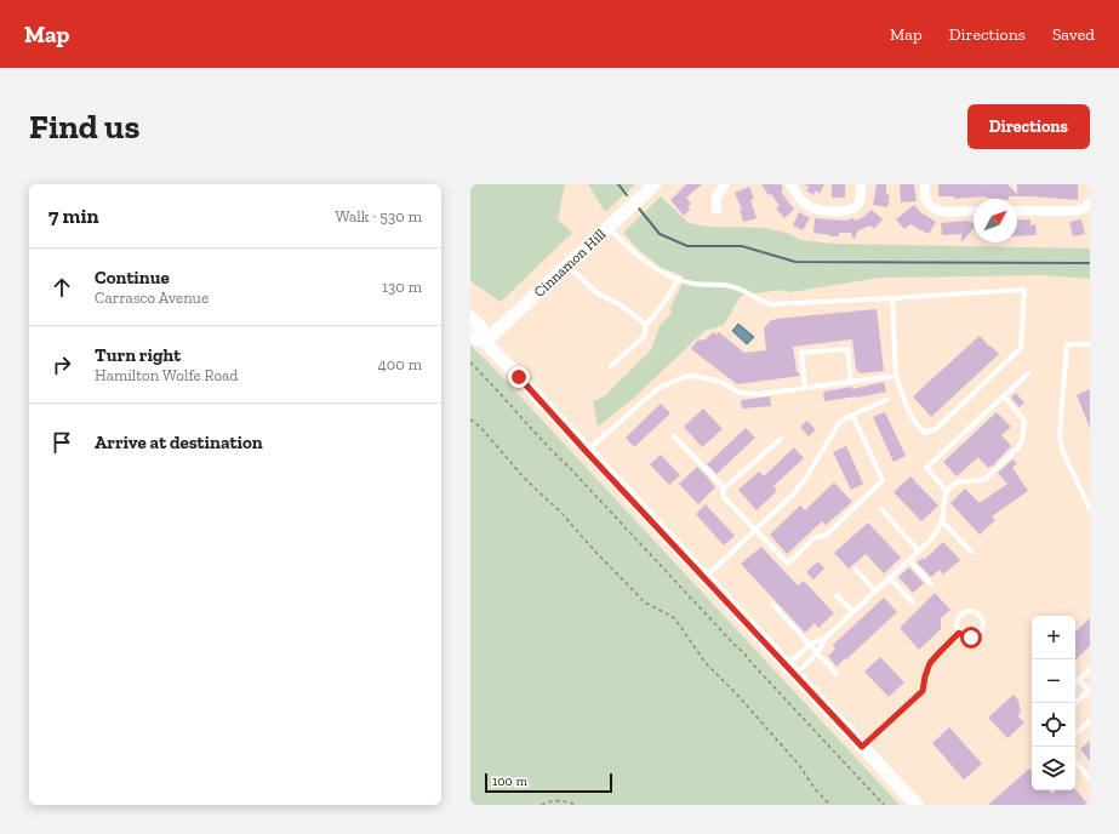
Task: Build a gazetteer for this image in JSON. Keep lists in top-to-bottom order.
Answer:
{
  "streets": {
    "street": ["Cinnamon Hill"]
  },
  "scale_bar": "100 m",
  "north": "top right",
  "page": {
    "header": "Map",
    "nav": ["Map", "Directions", "Saved"],
    "buttons": "Directions",
    "title": "Find us",
    "heading": ["7 min", "Walk · 530 m"],
    "list": [
      ["Continue", "Carrasco Avenue", "130 m"],
      ["Turn right", "Hamilton Wolfe Road", "400 m"],
      "Arrive at destination"
    ],
    "map_buttons": ["+", "−"],
    "scale": "100 m"
  }
}
